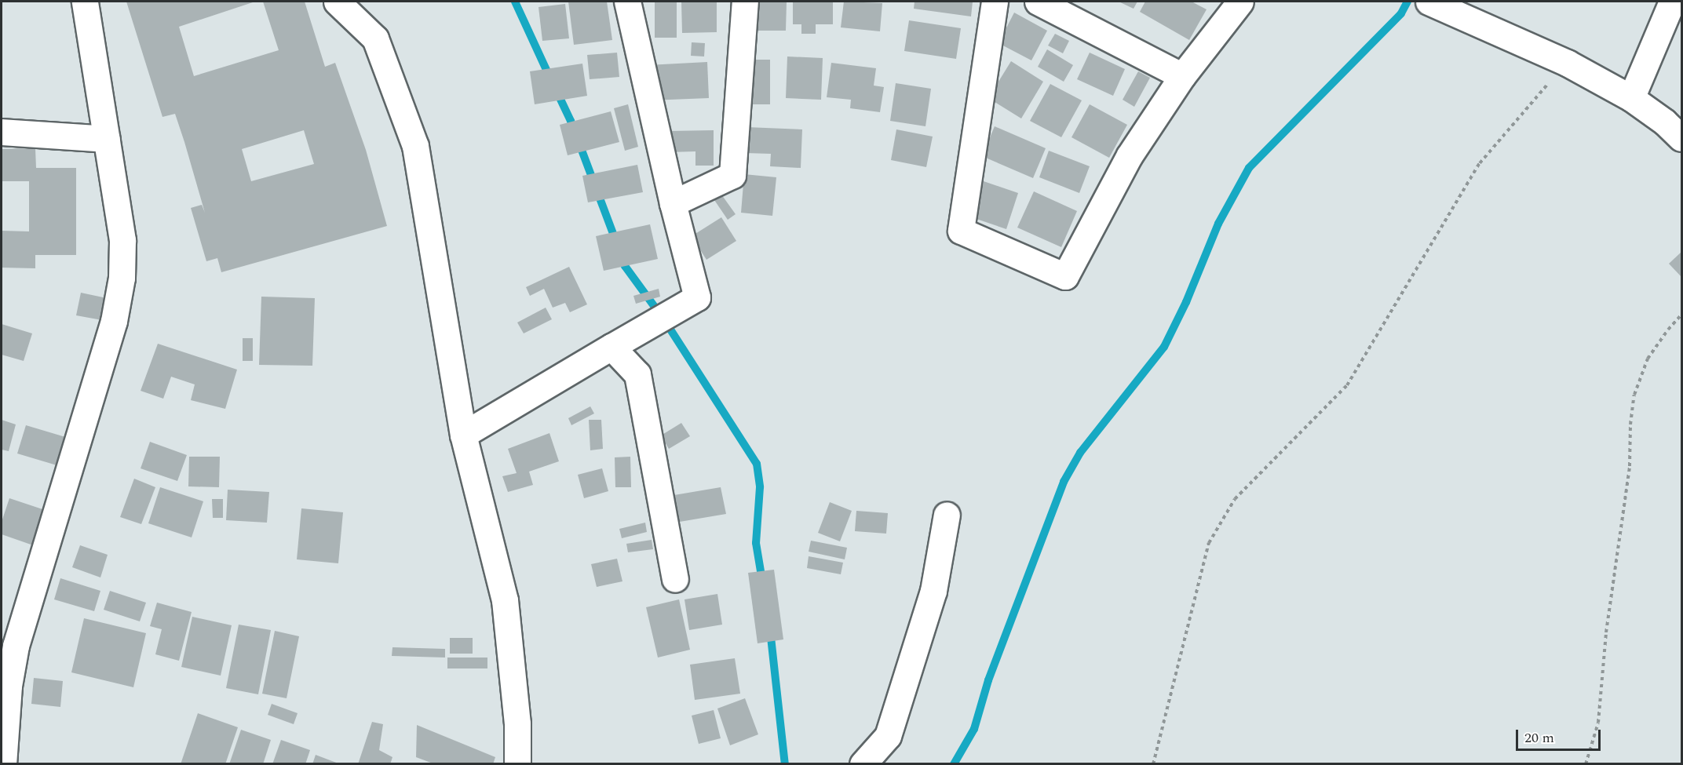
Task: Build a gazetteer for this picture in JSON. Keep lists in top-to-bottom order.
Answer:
{
  "scale_bar": "20 m"
}
